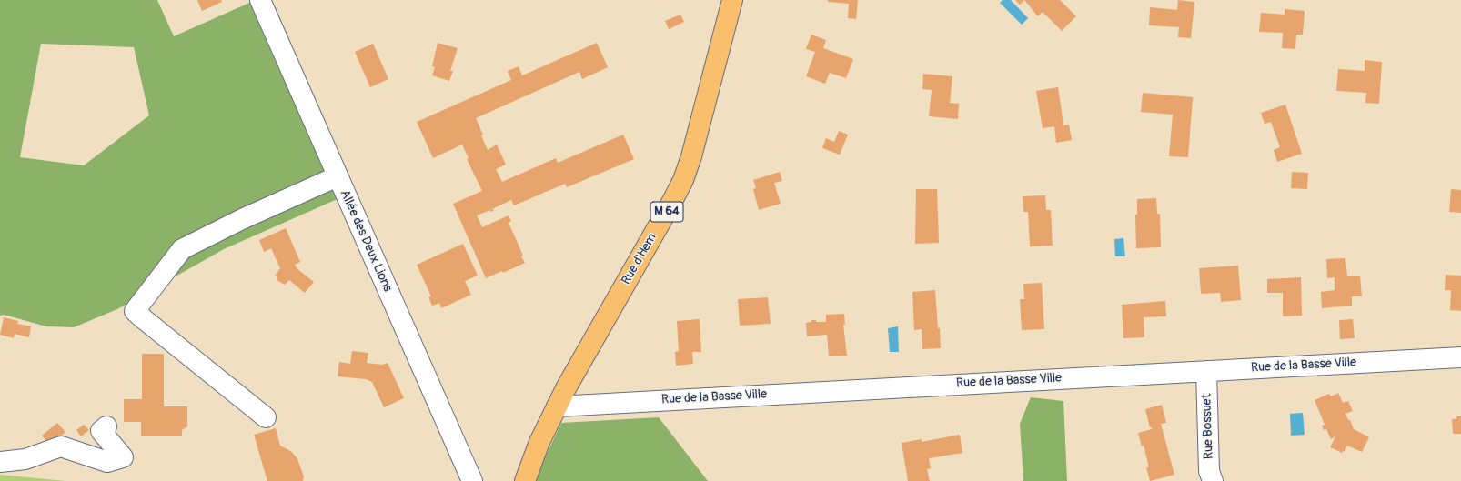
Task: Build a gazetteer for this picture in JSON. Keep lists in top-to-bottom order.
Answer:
{
  "streets": {
    "main road": ["M 64", "Rue d'Hem"],
    "street": ["Allée des Deux Lions", "Rue de la Basse Ville", "Rue Bossuet"]
  },
  "crossings": [
    ["M 64", "Rue d'Hem"],
    ["M 64", "Rue de la Basse Ville"],
    ["Rue d'Hem", "Rue de la Basse Ville"],
    ["Rue de la Basse Ville", "Rue Bossuet"]
  ]
}
